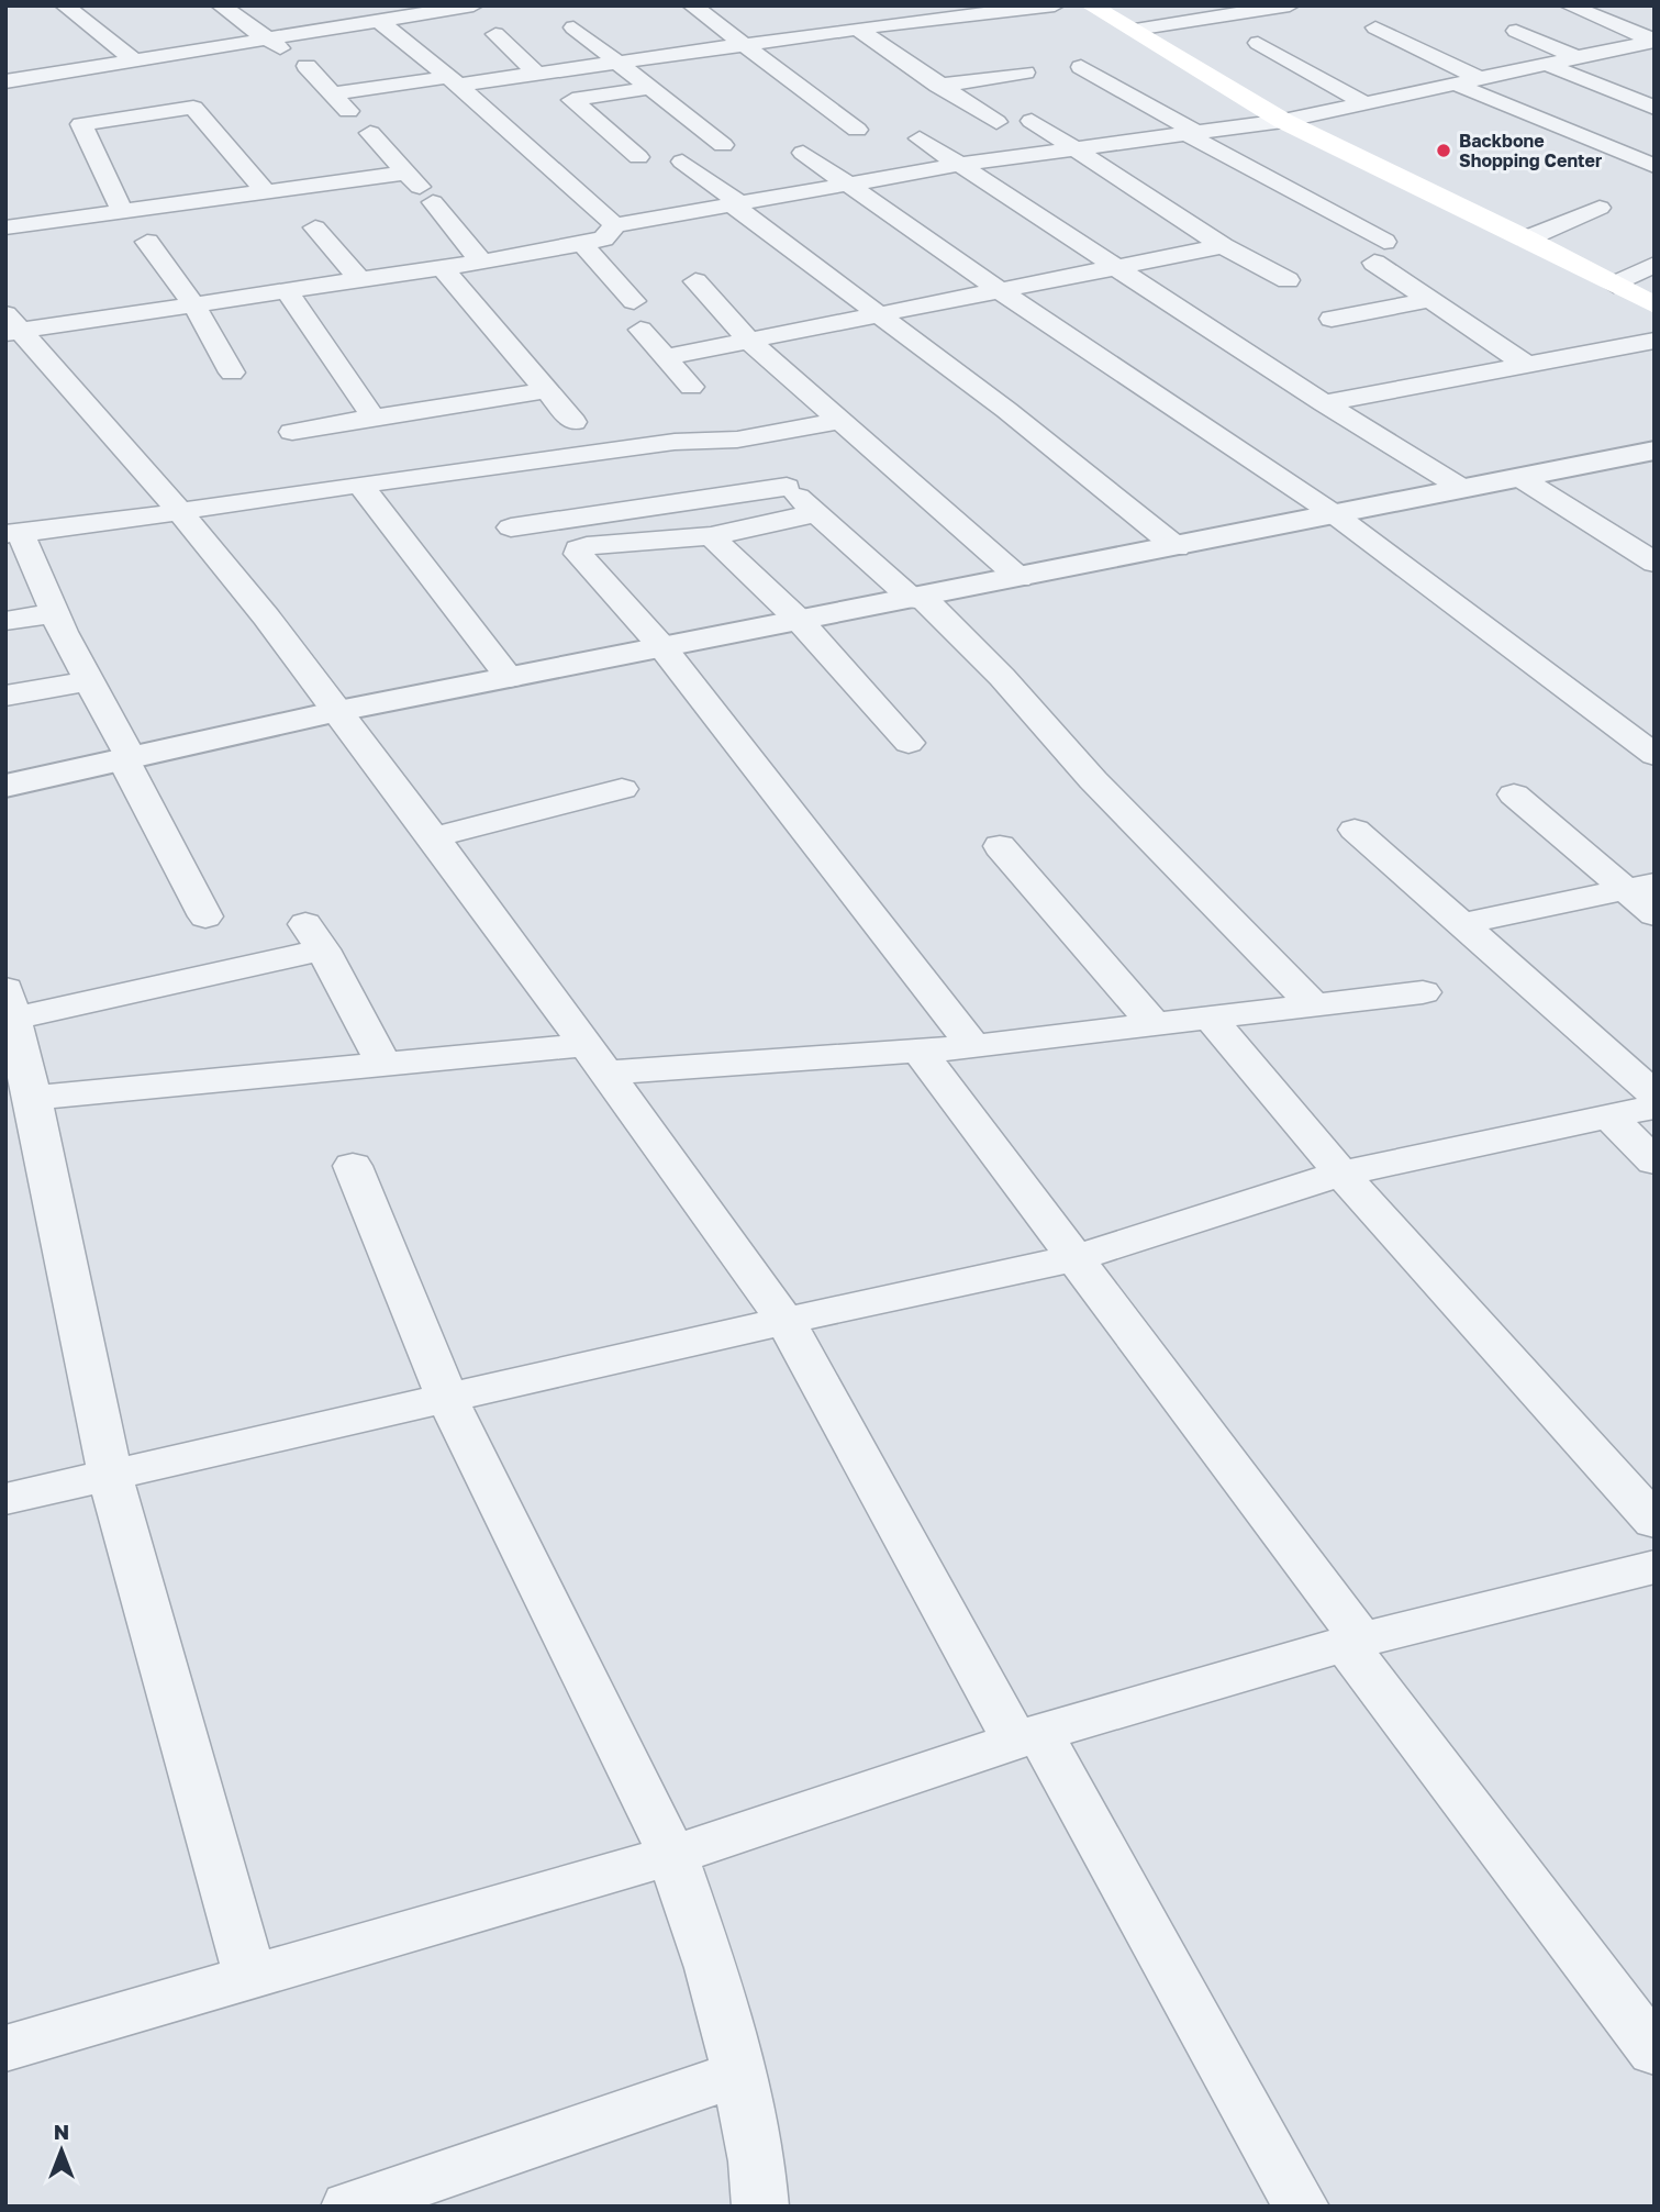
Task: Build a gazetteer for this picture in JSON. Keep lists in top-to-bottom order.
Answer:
{
  "places": ["Backbone Shopping Center"],
  "north": "top"
}
